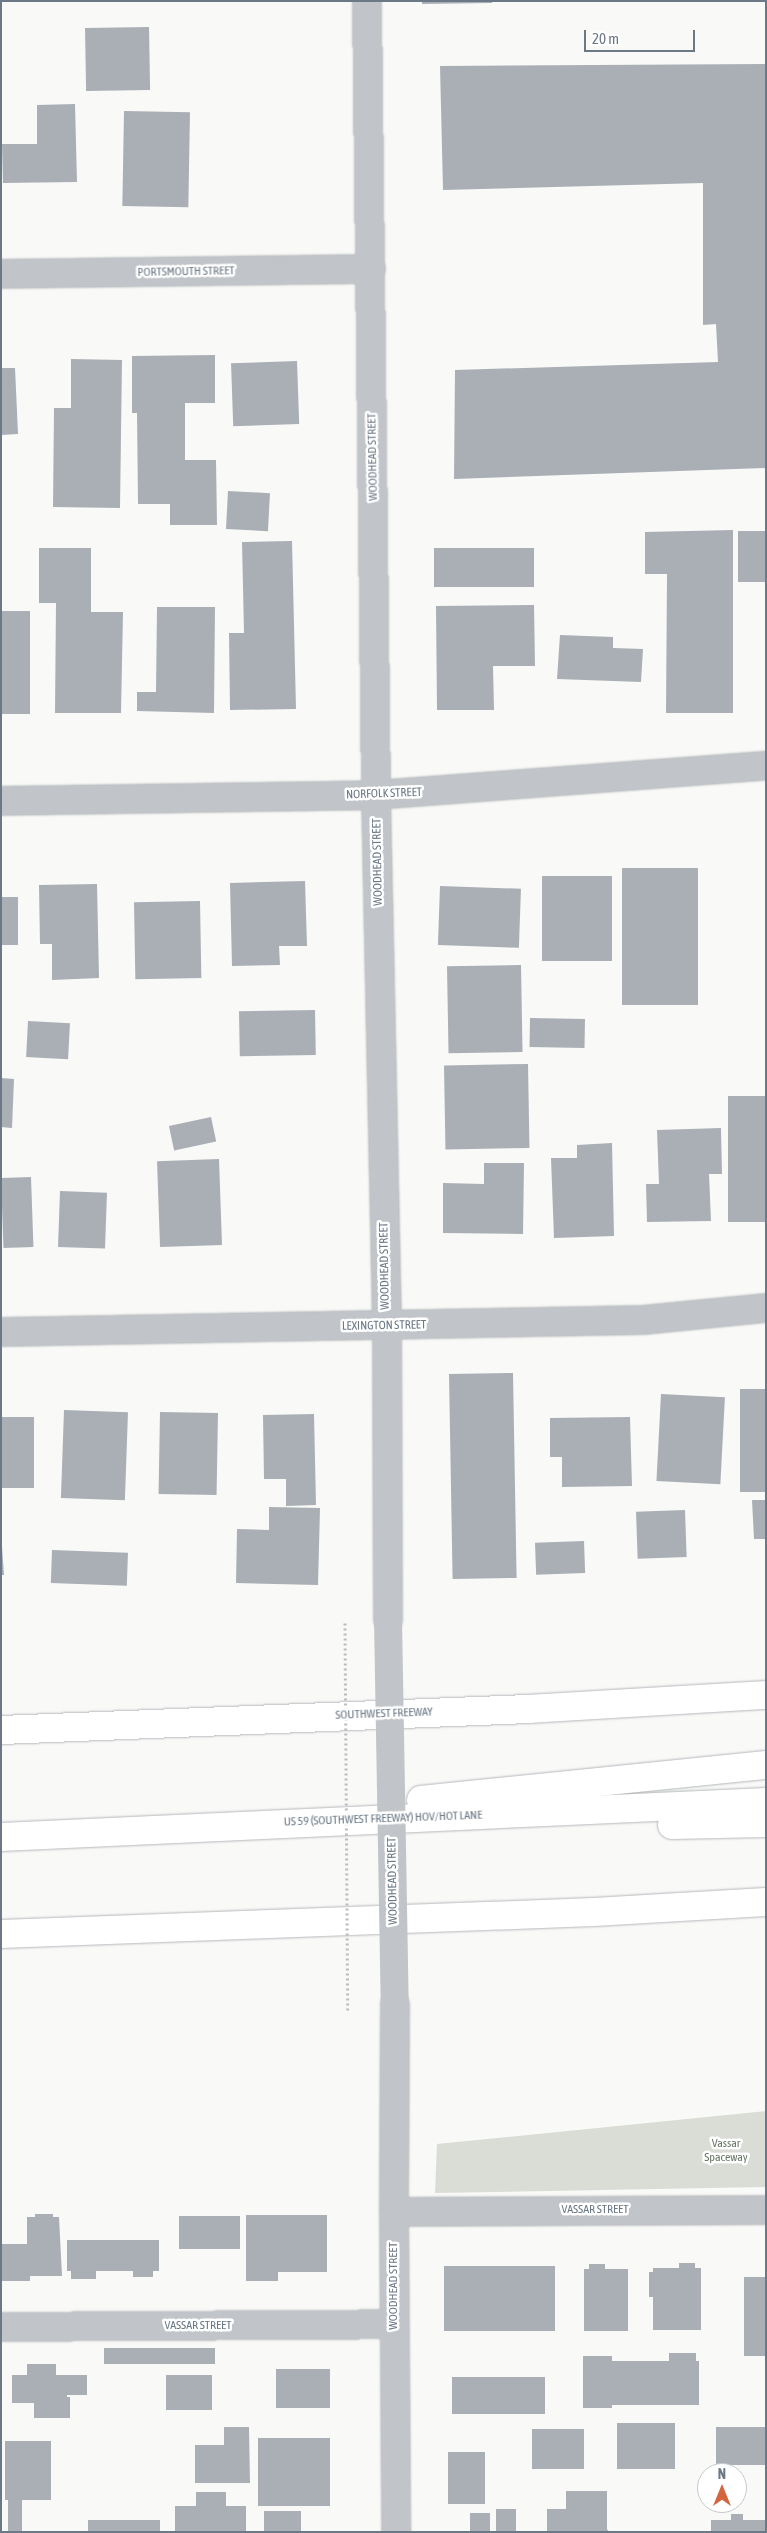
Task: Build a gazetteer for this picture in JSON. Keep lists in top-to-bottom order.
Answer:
{
  "streets": {
    "highway": ["SOUTHWEST FREEWAY", "US 59 (SOUTHWEST FREEWAY) HOV/HOT LANE"],
    "street": [
      "PORTSMOUTH STREET",
      "WOODHEAD STREET",
      "NORFOLK STREET",
      "LEXINGTON STREET",
      "VASSAR STREET"
    ]
  },
  "crossings": [
    ["PORTSMOUTH STREET", "WOODHEAD STREET"],
    ["WOODHEAD STREET", "NORFOLK STREET"],
    ["WOODHEAD STREET", "LEXINGTON STREET"],
    ["WOODHEAD STREET", "VASSAR STREET"]
  ],
  "parks": ["Vassar Spaceway"],
  "scale_bar": "20 m",
  "north": "top"
}
